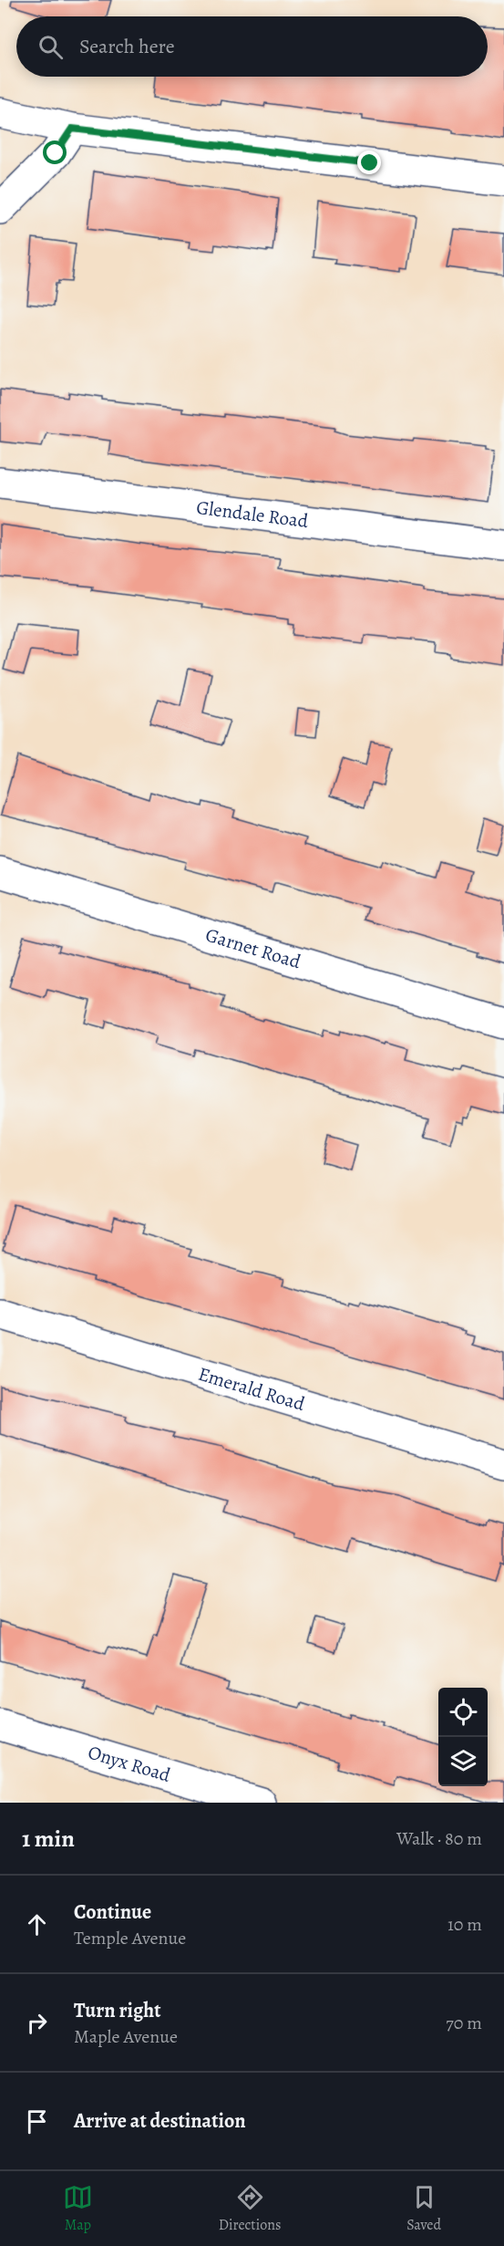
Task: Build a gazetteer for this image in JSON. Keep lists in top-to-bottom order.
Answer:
{
  "streets": {
    "street": [
      "Glendale Road",
      "Garnet Road",
      "Emerald Road",
      "Onyx Road"
    ]
  },
  "page": {
    "search": "Search here",
    "heading": ["1 min", "Walk · 80 m"],
    "list": [
      ["Continue", "Temple Avenue", "10 m"],
      ["Turn right", "Maple Avenue", "70 m"],
      "Arrive at destination"
    ],
    "nav": ["Map", "Directions", "Saved"]
  }
}
